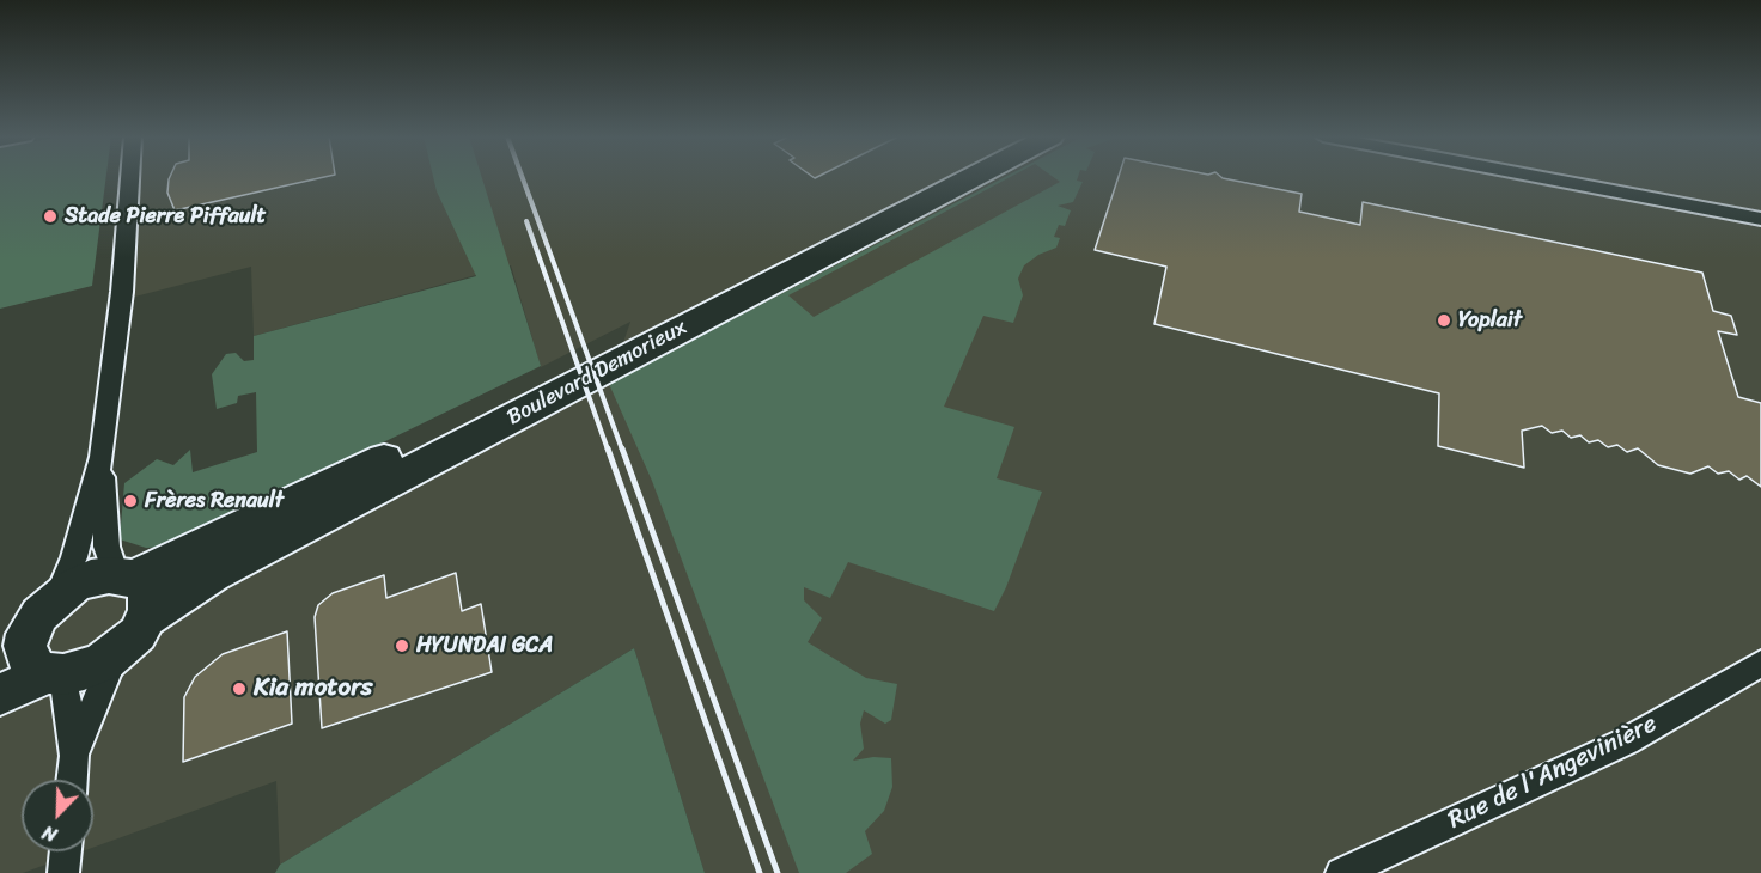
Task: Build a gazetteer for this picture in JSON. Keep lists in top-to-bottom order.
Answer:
{
  "streets": {
    "main road": ["Boulevard Demorieux"],
    "street": ["Rue de l'Angevinière"]
  },
  "places": [
    "Stade Pierre Piffault",
    "Yoplait",
    "Frères Renault",
    "HYUNDAI GCA",
    "Kia motors"
  ],
  "north": "bottom left"
}
